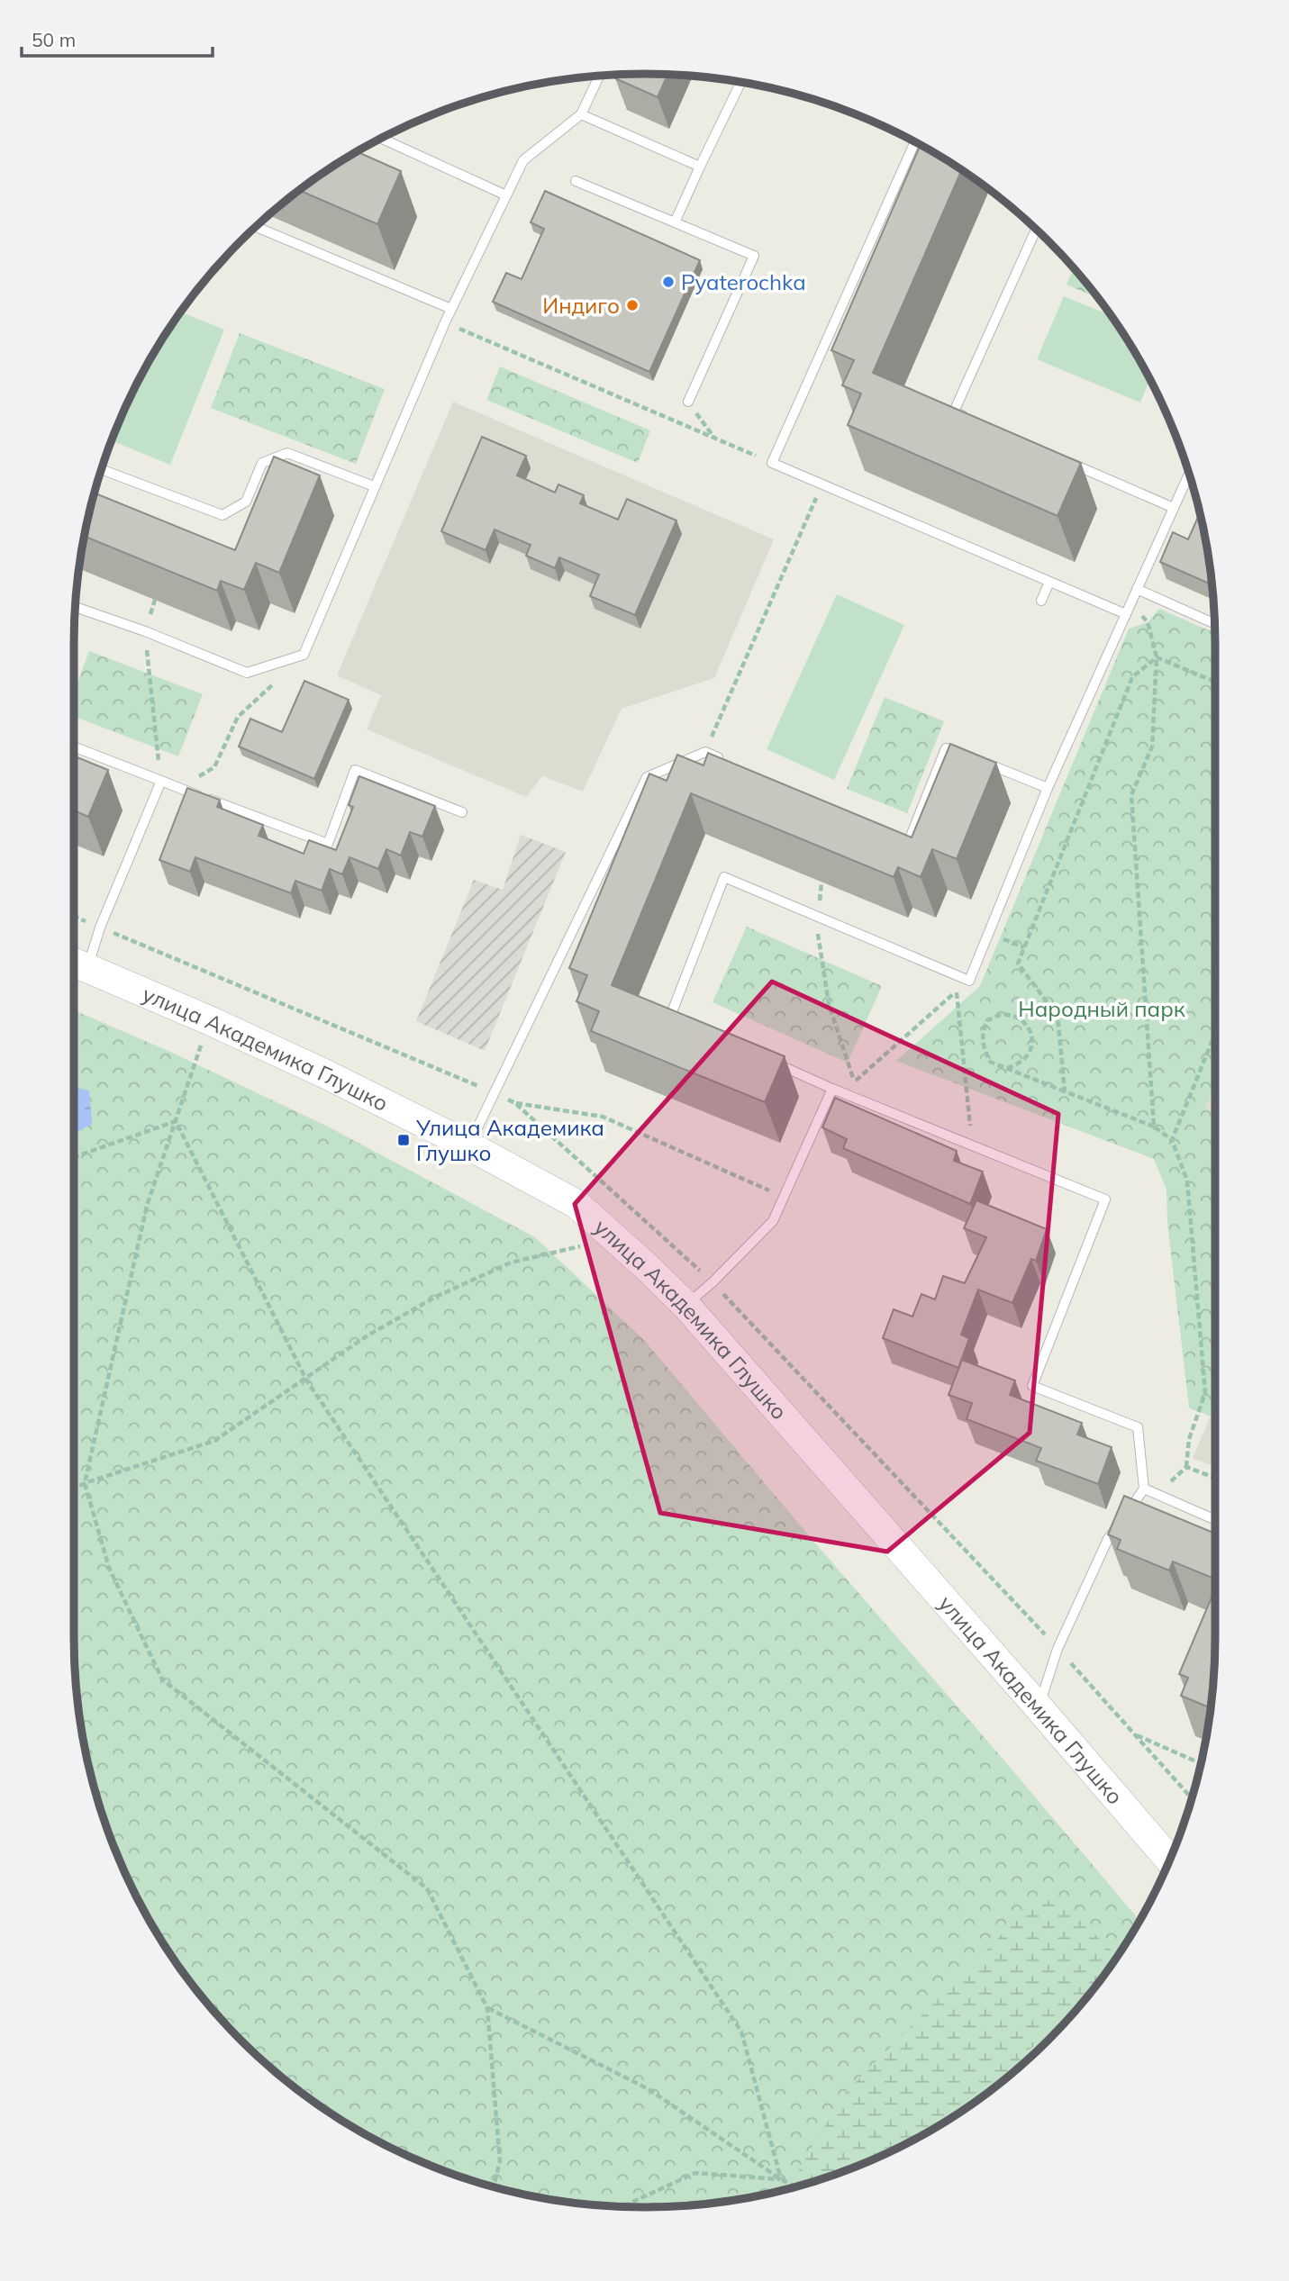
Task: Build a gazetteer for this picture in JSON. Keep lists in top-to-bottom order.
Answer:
{
  "streets": {
    "street": ["улица Академика Глушко"]
  },
  "parks": ["Народный парк"],
  "places": {
    "other": ["Pyaterochka", "Индиго"],
    "transit": ["Улица Академика Глушко"]
  },
  "scale_bar": "50 m"
}
